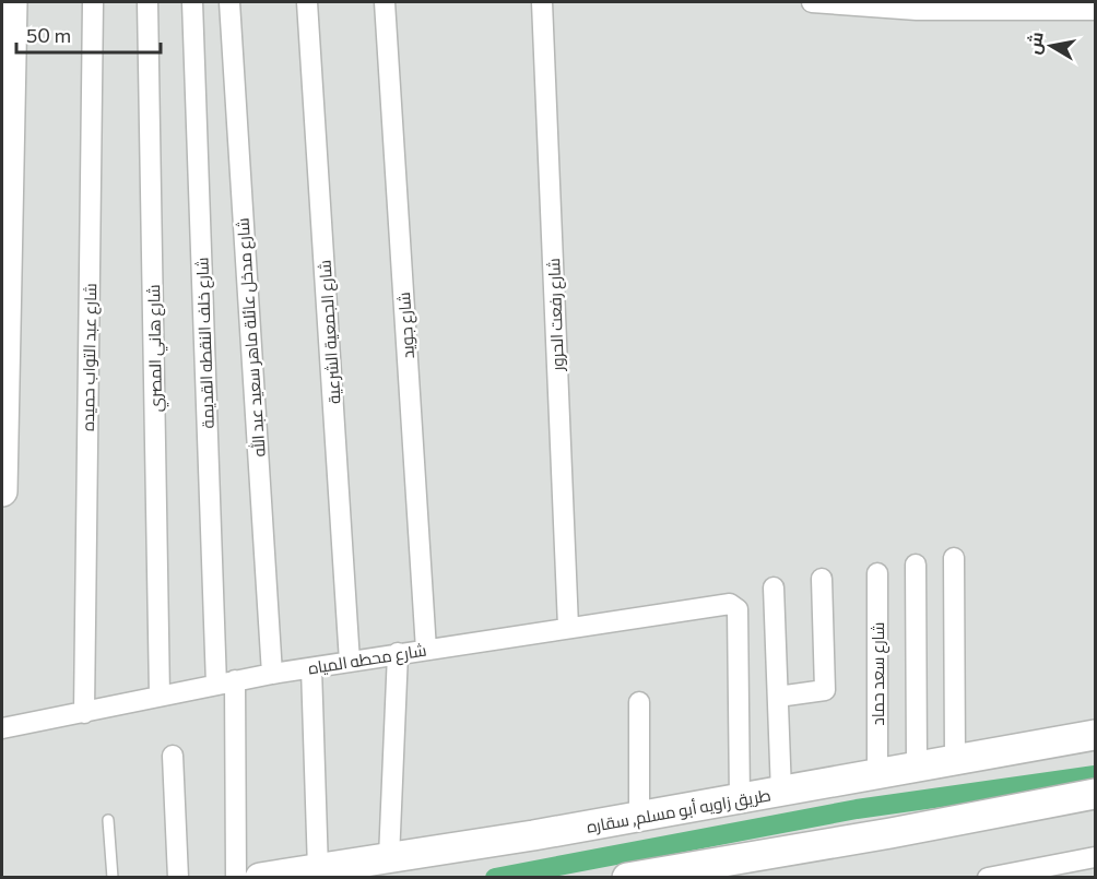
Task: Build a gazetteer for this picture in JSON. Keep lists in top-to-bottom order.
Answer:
{
  "streets": {
    "street": [
      "شارع رفعت الحرور",
      "شارع جويد",
      "شارع الجمعية الشرعية",
      "شارع مدخل عائلة ماهر سعيد عبد الله",
      "شارع خلف النقطه القديمة",
      "شارع هاني المصري",
      "شارع عبد التواب حميده",
      "شارع محطه المياه",
      "شارع سعد حماد",
      "طريق زاويه أبو مسلم, سقاره"
    ]
  },
  "crossings": [
    ["شارع رفعت الحرور", "شارع محطه المياه"],
    ["شارع جويد", "شارع محطه المياه"],
    ["شارع الجمعية الشرعية", "شارع محطه المياه"],
    ["شارع مدخل عائلة ماهر سعيد عبد الله", "شارع محطه المياه"],
    ["شارع خلف النقطه القديمة", "شارع محطه المياه"],
    ["شارع هاني المصري", "شارع محطه المياه"],
    ["شارع عبد التواب حميده", "شارع محطه المياه"],
    ["شارع محطه المياه", "طريق زاويه أبو مسلم, سقاره"],
    ["شارع سعد حماد", "طريق زاويه أبو مسلم, سقاره"]
  ],
  "scale_bar": "50 m",
  "north": "left"
}
